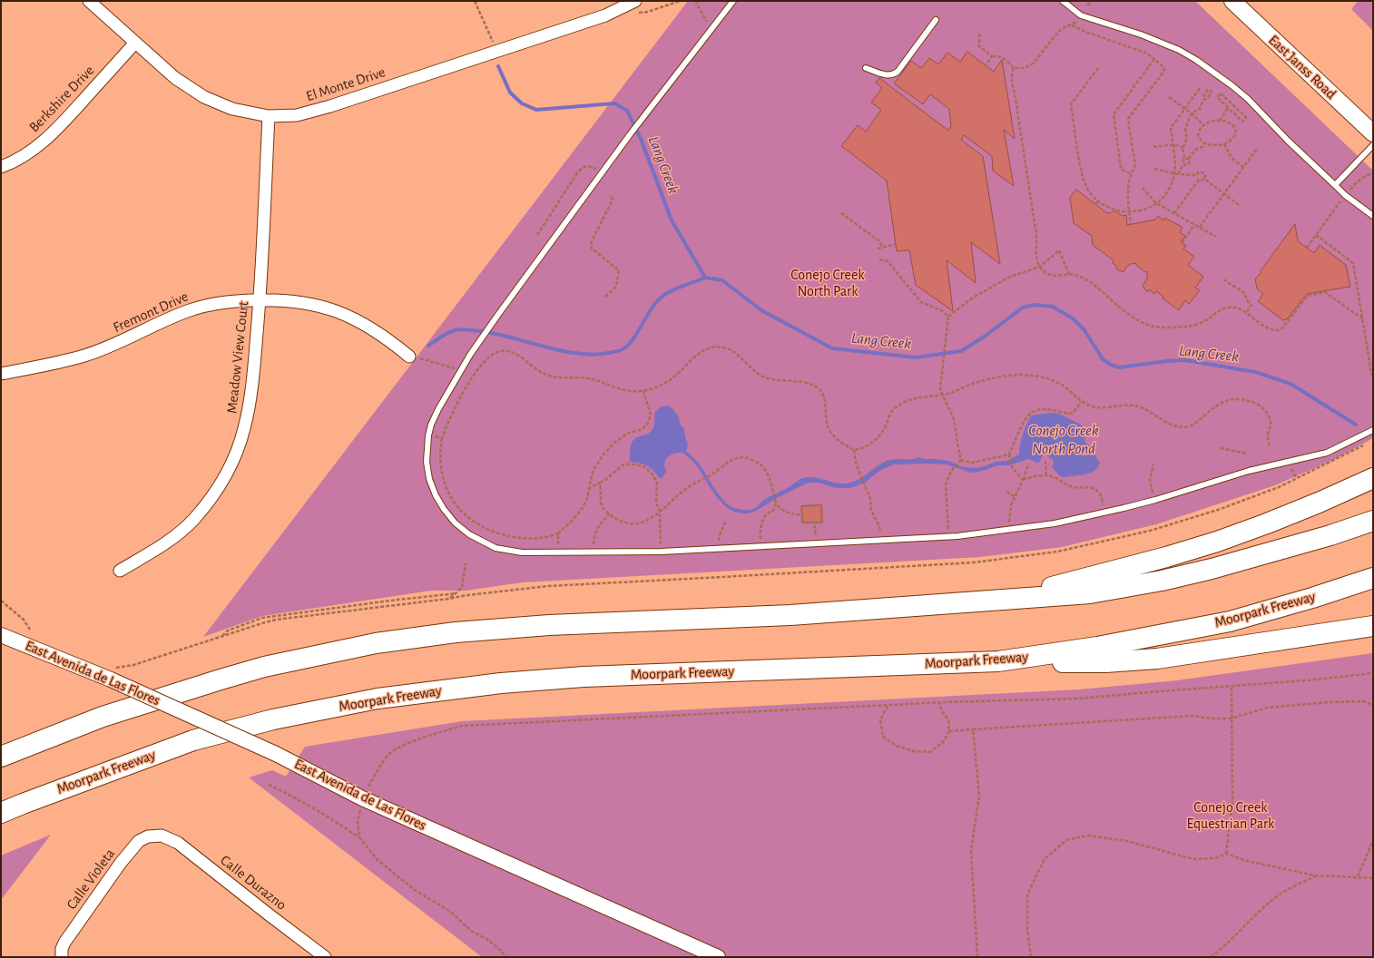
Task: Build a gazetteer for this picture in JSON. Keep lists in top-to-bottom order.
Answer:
{
  "streets": {
    "highway": ["Moorpark Freeway"],
    "main road": ["East Janss Road"],
    "street": [
      "El Monte Drive",
      "Berkshire Drive",
      "Fremont Drive",
      "Meadow View Court",
      "East Avenida de Las Flores",
      "Calle Violeta",
      "Calle Durazno"
    ]
  },
  "crossings": [
    ["El Monte Drive", "Berkshire Drive"],
    ["El Monte Drive", "Meadow View Court"],
    ["Fremont Drive", "Meadow View Court"],
    ["Calle Violeta", "Calle Durazno"]
  ],
  "water": ["Lang Creek", "Conejo Creek North Pond"],
  "parks": ["Conejo Creek North Park", "Conejo Creek Equestrian Park"]
}
